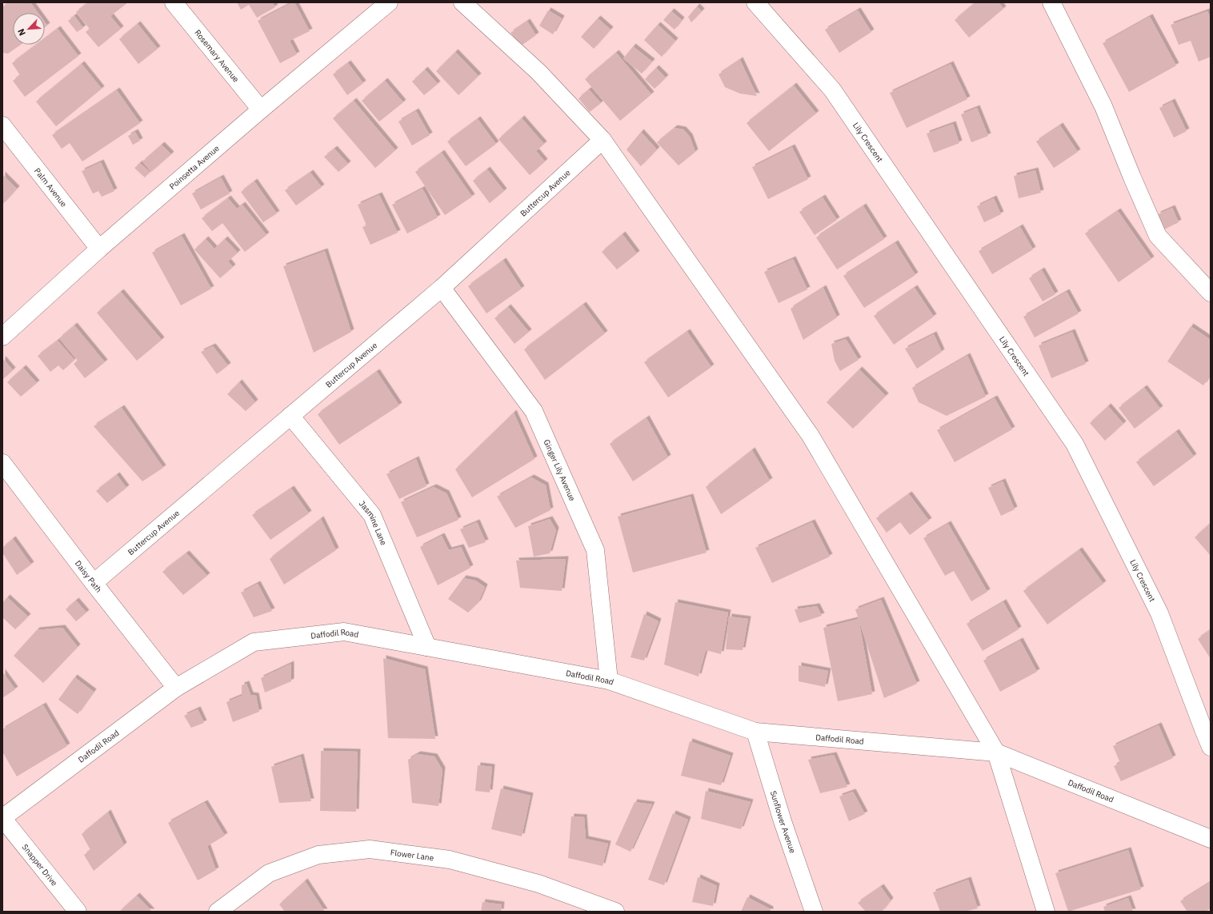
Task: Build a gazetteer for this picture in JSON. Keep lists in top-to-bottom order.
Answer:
{
  "streets": {
    "street": [
      "Rosemary Avenue",
      "Lily Crescent",
      "Poinsetta Avenue",
      "Palm Avenue",
      "Buttercup Avenue",
      "Ginger Lily Avenue",
      "Jasmine Lane",
      "Daisy Path",
      "Daffodil Road",
      "Sunflower Avenue",
      "Flower Lane",
      "Snapper Drive"
    ]
  },
  "crossings": [
    ["Rosemary Avenue", "Poinsetta Avenue"],
    ["Poinsetta Avenue", "Palm Avenue"],
    ["Buttercup Avenue", "Ginger Lily Avenue"],
    ["Buttercup Avenue", "Jasmine Lane"],
    ["Buttercup Avenue", "Daisy Path"],
    ["Ginger Lily Avenue", "Daffodil Road"],
    ["Jasmine Lane", "Daffodil Road"],
    ["Daisy Path", "Daffodil Road"],
    ["Daffodil Road", "Sunflower Avenue"],
    ["Daffodil Road", "Snapper Drive"]
  ],
  "north": "bottom left"
}
